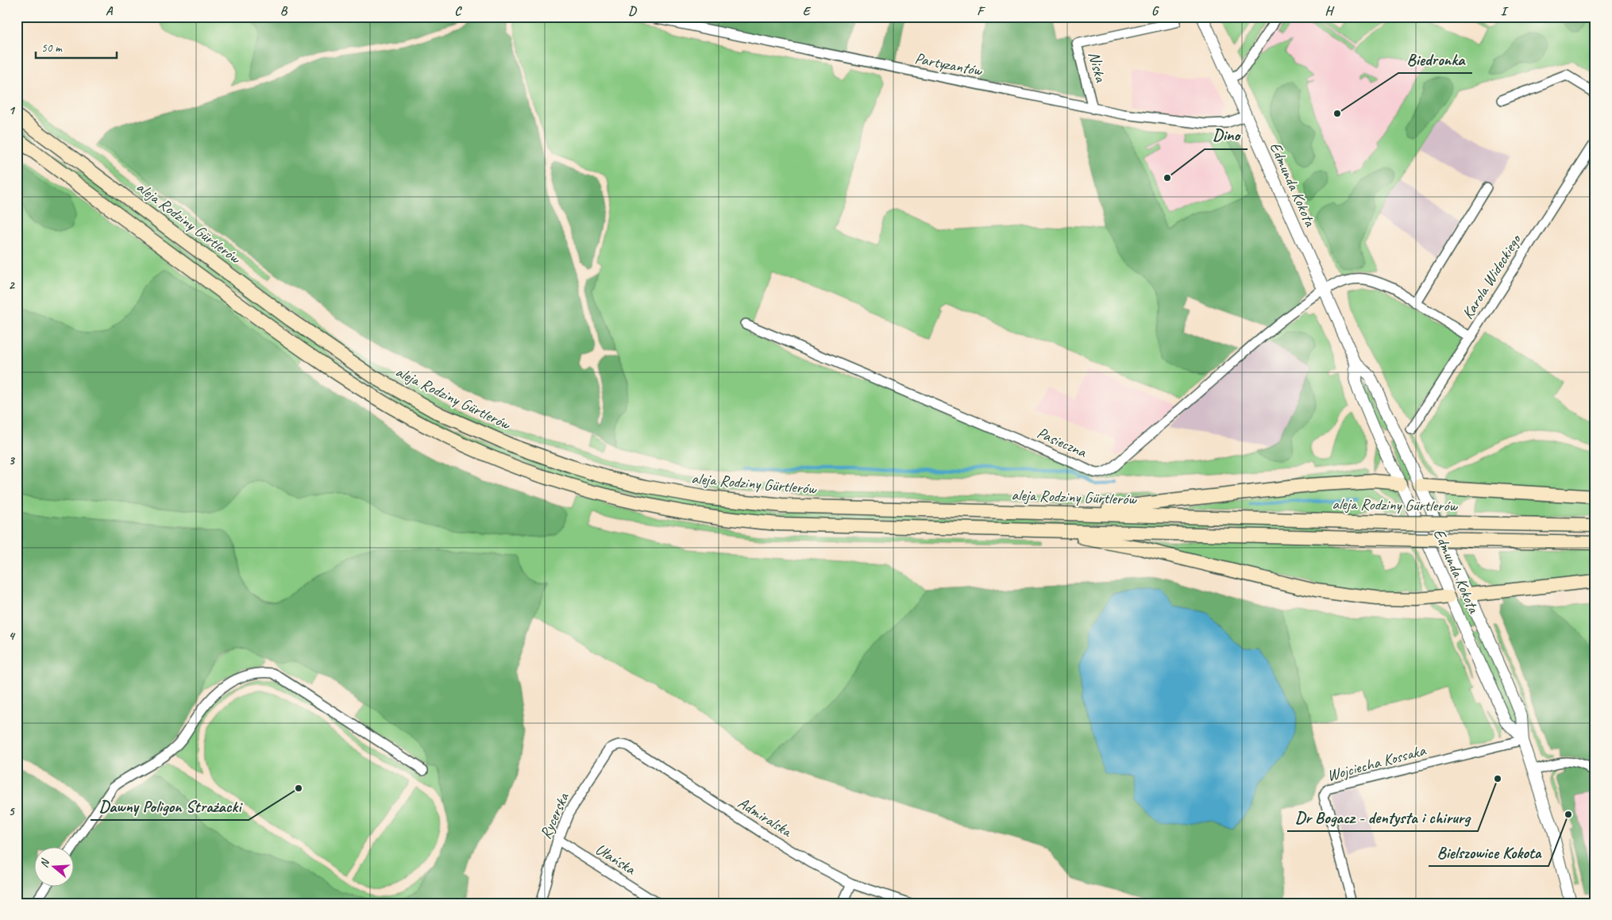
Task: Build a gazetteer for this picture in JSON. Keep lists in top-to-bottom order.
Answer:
{
  "streets": {
    "main road": ["aleja Rodziny Gürtlerów"],
    "street": [
      "Partyzantów",
      "Niska",
      "Edmunda Kokota",
      "Karola Wideckiego",
      "Pasieczna",
      "Wojciecha Kossaka",
      "Rycerska",
      "Admiralska",
      "Ułańska"
    ]
  },
  "crossings": [
    ["Partyzantów", "Niska"],
    ["Partyzantów", "Edmunda Kokota"],
    ["Edmunda Kokota", "Pasieczna"],
    ["Edmunda Kokota", "Wojciecha Kossaka"],
    ["Rycerska", "Admiralska"],
    ["Rycerska", "Ułańska"]
  ],
  "places": [
    "Biedronka",
    "Dino",
    "Dr Bogacz - dentysta i chirurg",
    "Dawny Poligon Strażacki",
    "Bielszowice Kokota"
  ],
  "scale_bar": "50 m",
  "north": "left",
  "grid": {
    "columns": [
      "A",
      "B",
      "C",
      "D",
      "E",
      "F",
      "G",
      "H",
      "I"
    ],
    "rows": [
      "1",
      "2",
      "3",
      "4",
      "5"
    ]
  }
}
